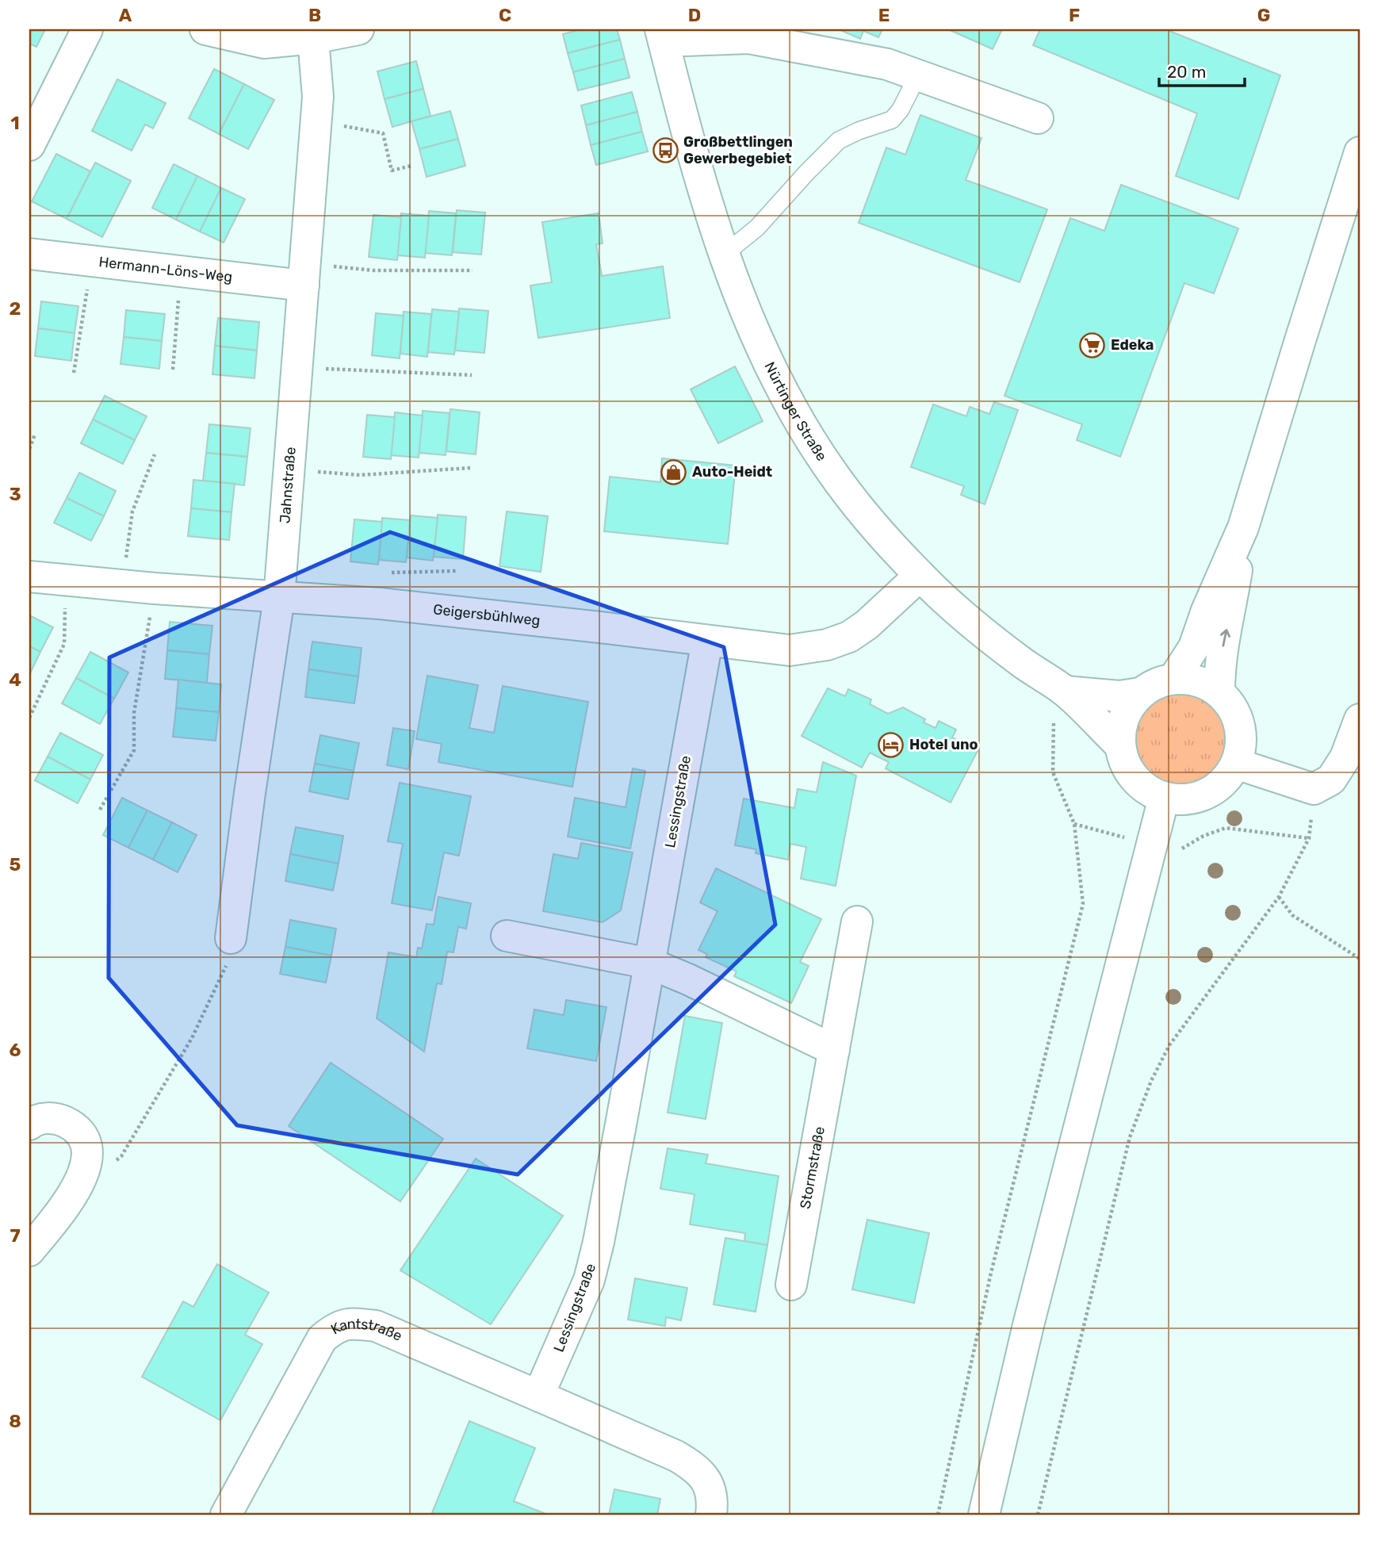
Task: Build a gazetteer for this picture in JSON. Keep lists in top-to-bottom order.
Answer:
{
  "streets": {
    "street": [
      "Hermann-Löns-Weg",
      "Nürtinger Straße",
      "Jahnstraße",
      "Geigersbühlweg",
      "Lessingstraße",
      "Stormstraße",
      "Kantstraße"
    ]
  },
  "crossings": [
    ["Hermann-Löns-Weg", "Jahnstraße"],
    ["Nürtinger Straße", "Geigersbühlweg"],
    ["Jahnstraße", "Geigersbühlweg"],
    ["Geigersbühlweg", "Lessingstraße"],
    ["Lessingstraße", "Kantstraße"]
  ],
  "places": {
    "bus stop": ["Großbettlingen Gewerbegebiet"],
    "supermarket": ["Edeka"],
    "shop": ["Auto-Heidt"],
    "hotel": ["Hotel uno"]
  },
  "scale_bar": "20 m",
  "grid": {
    "columns": [
      "A",
      "B",
      "C",
      "D",
      "E",
      "F",
      "G"
    ],
    "rows": [
      "1",
      "2",
      "3",
      "4",
      "5",
      "6",
      "7",
      "8"
    ]
  }
}
